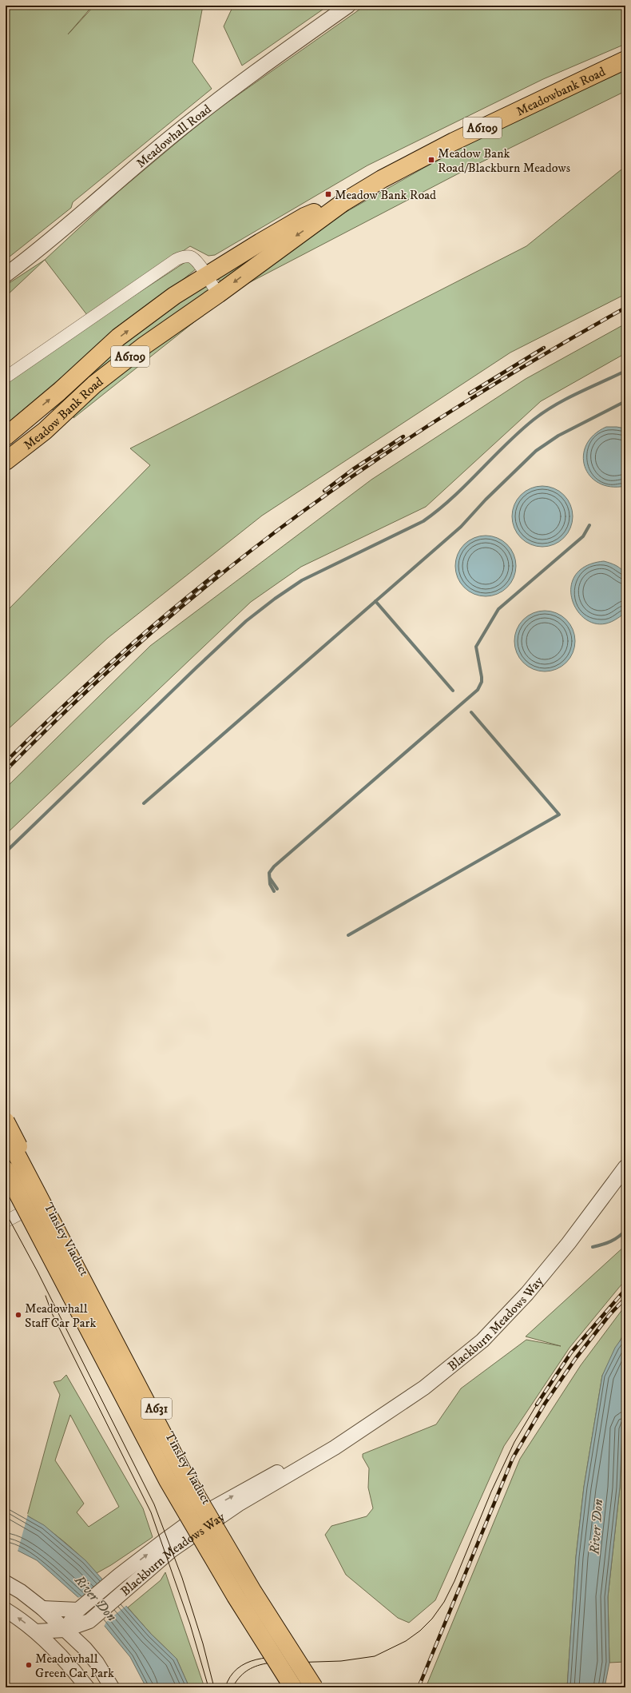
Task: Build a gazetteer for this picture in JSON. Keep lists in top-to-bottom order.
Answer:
{
  "streets": {
    "main road": [
      "Meadowbank Road",
      "A6109",
      "Meadow Bank Road",
      "Tinsley Viaduct",
      "A631"
    ],
    "street": ["Meadowhall Road", "Blackburn Meadows Way"]
  },
  "crossings": [
    ["Meadowbank Road", "Meadow Bank Road"]
  ],
  "water": ["River Don"],
  "places": {
    "transit": ["Meadow Bank Road/Blackburn Meadows", "Meadow Bank Road"],
    "other": ["Meadowhall Staff Car Park", "Meadowhall Green Car Park"]
  }
}
